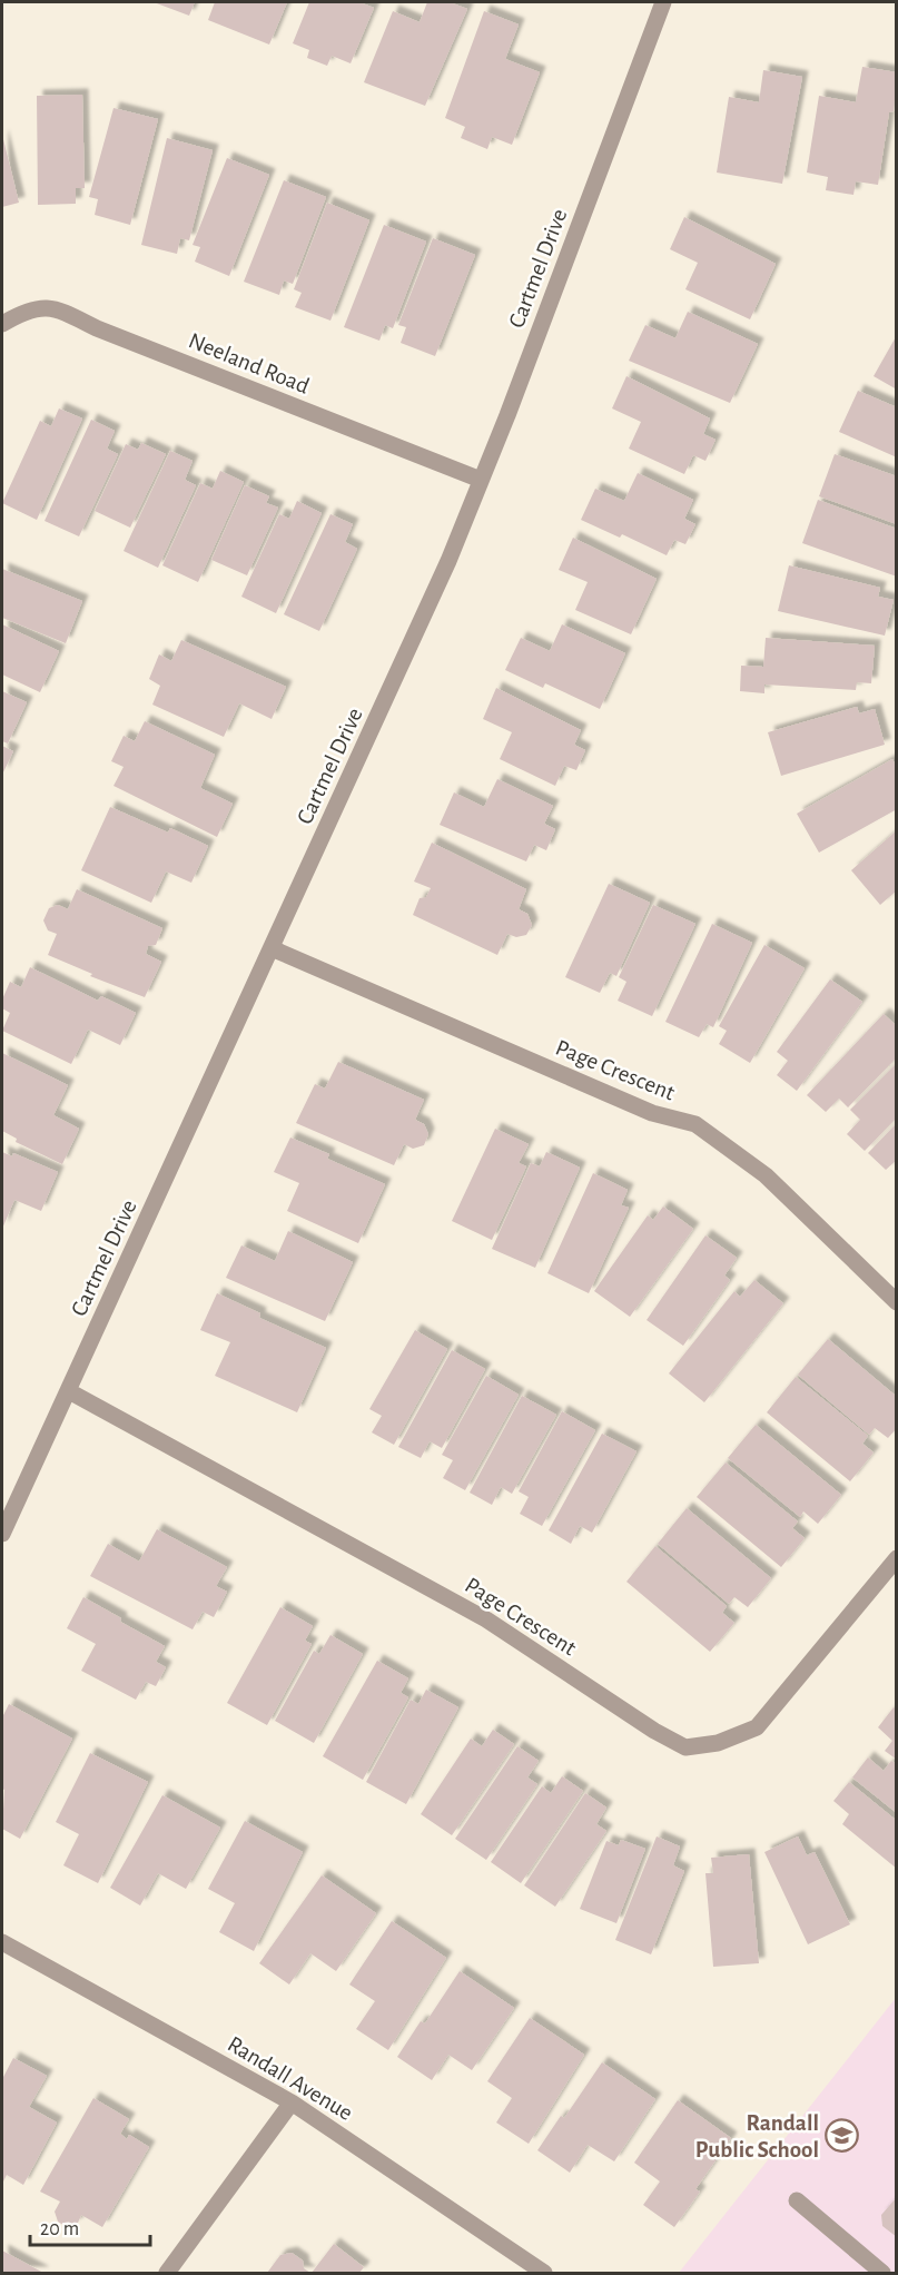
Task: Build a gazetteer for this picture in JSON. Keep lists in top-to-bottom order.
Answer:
{
  "streets": {
    "street": [
      "Cartmel Drive",
      "Neeland Road",
      "Page Crescent",
      "Randall Avenue"
    ]
  },
  "crossings": [
    ["Cartmel Drive", "Neeland Road"],
    ["Cartmel Drive", "Page Crescent"]
  ],
  "places": {
    "school or university": ["Randall Public School"]
  },
  "scale_bar": "20 m"
}
